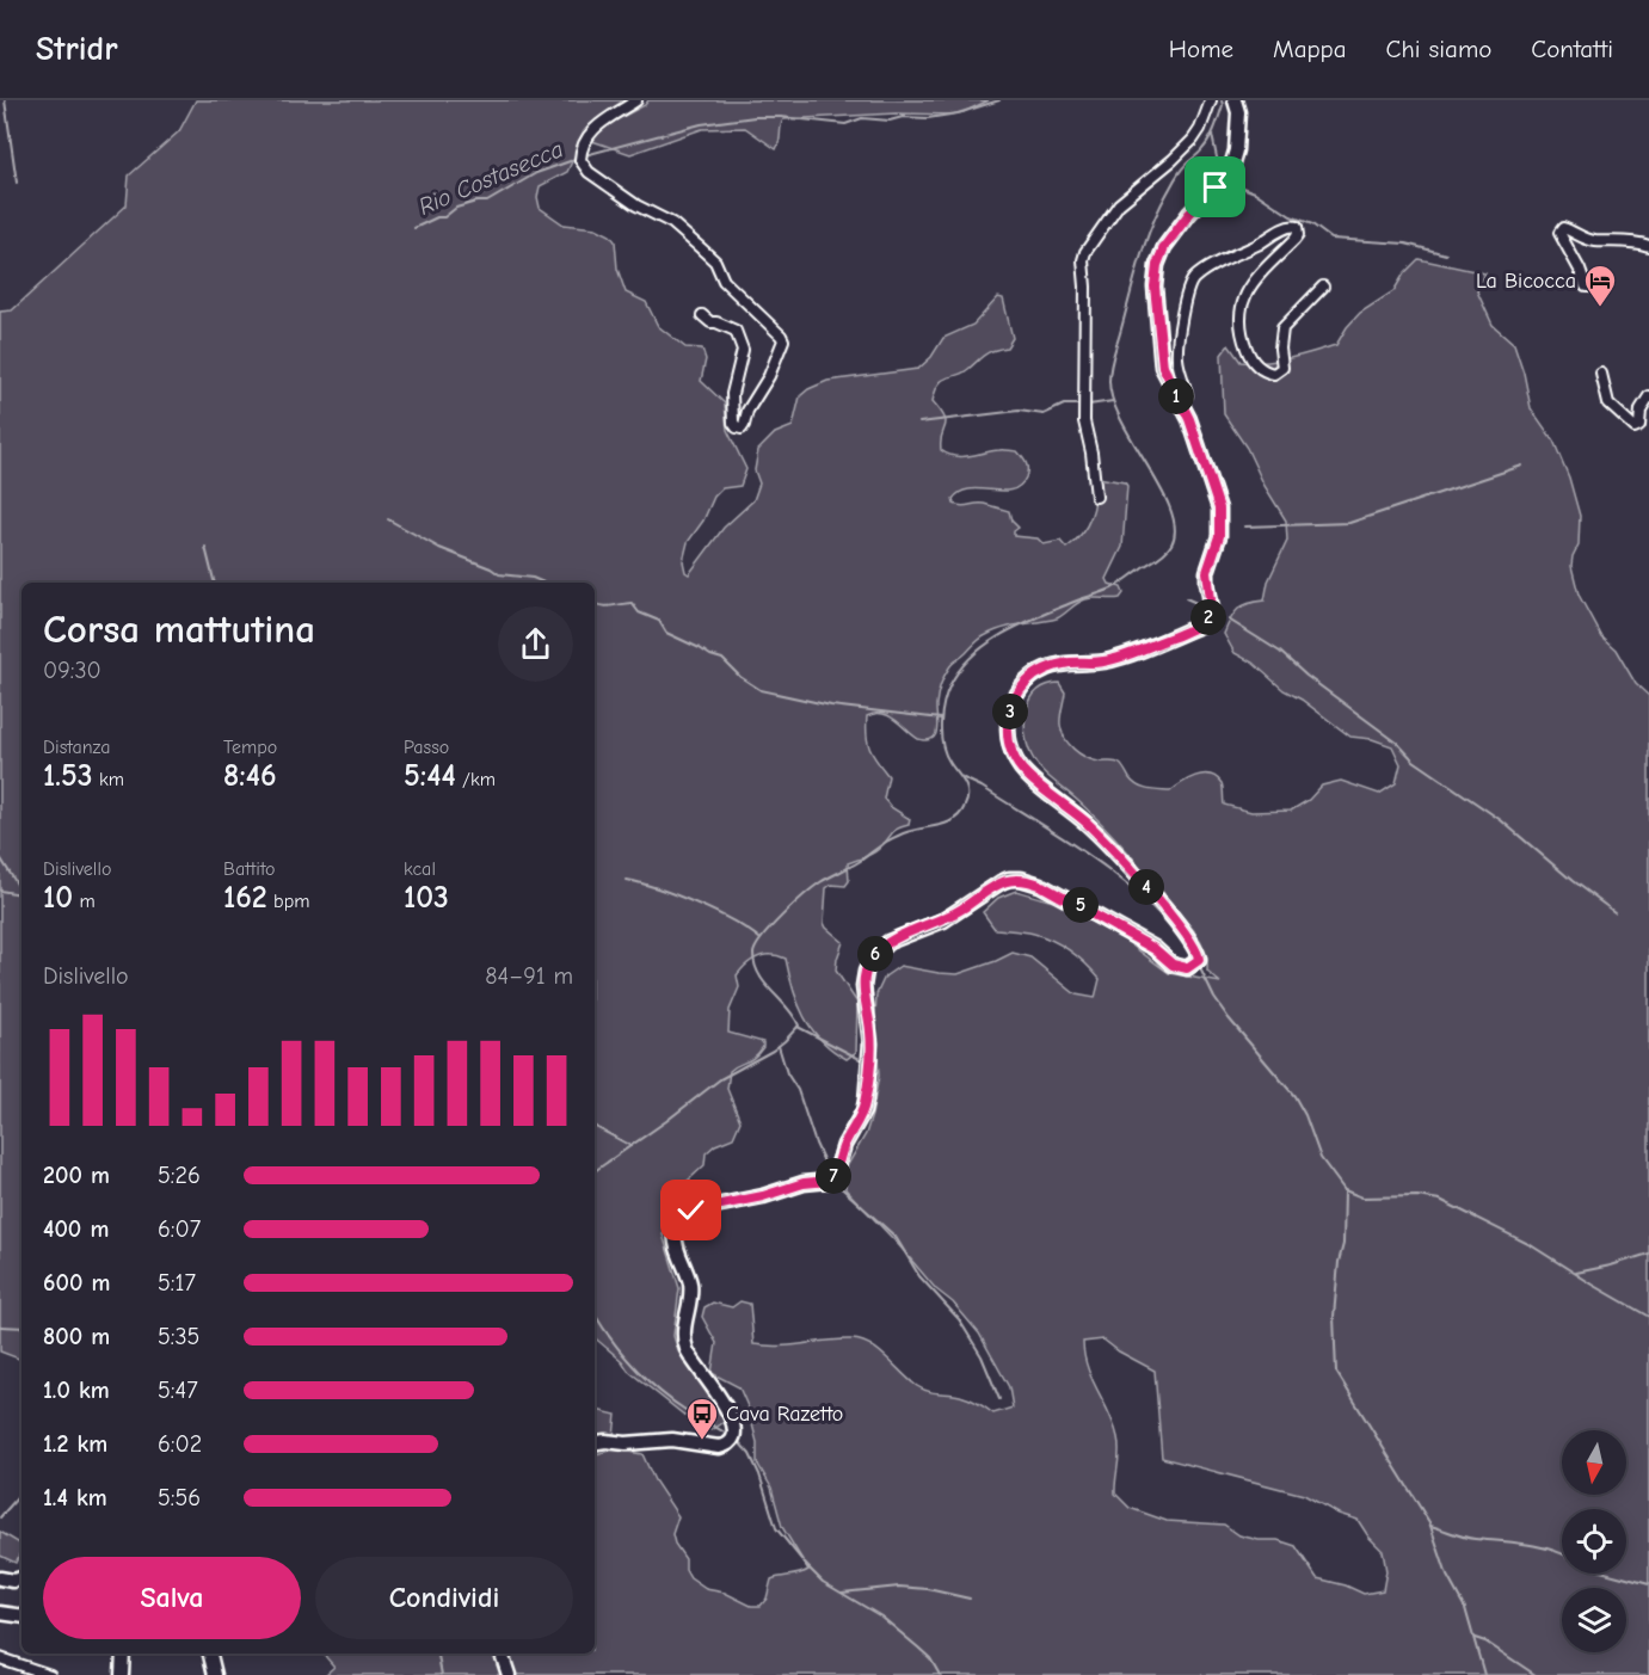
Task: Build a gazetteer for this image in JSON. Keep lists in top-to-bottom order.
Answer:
{
  "water": ["Rio Costasecca"],
  "places": {
    "hotel": ["La Bicocca"],
    "bus stop": ["Cava Razetto"]
  },
  "north": "bottom",
  "page": {
    "header": "Stridr",
    "nav": [
      "Home",
      "Mappa",
      "Chi siamo",
      "Contatti"
    ],
    "pins": [
      "1",
      "2",
      "3",
      "4",
      "5",
      "6",
      "7"
    ],
    "heading": ["Corsa mattutina", "09:30"],
    "stats": [
      ["Distanza", "1.53 km"],
      ["Tempo", "8:46"],
      ["Passo", "5:44 /km"],
      ["Dislivello", "10 m"],
      ["Battito", "162 bpm"],
      ["kcal", "103"]
    ],
    "chart": ["Dislivello", "84–91 m"],
    "list": [
      {
        "name": "200 m",
        "note": "5:26"
      },
      {
        "name": "400 m",
        "note": "6:07"
      },
      {
        "name": "600 m",
        "note": "5:17"
      },
      {
        "name": "800 m",
        "note": "5:35"
      },
      {
        "name": "1.0 km",
        "note": "5:47"
      },
      {
        "name": "1.2 km",
        "note": "6:02"
      },
      {
        "name": "1.4 km",
        "note": "5:56"
      }
    ],
    "buttons": ["Salva", "Condividi"]
  }
}
